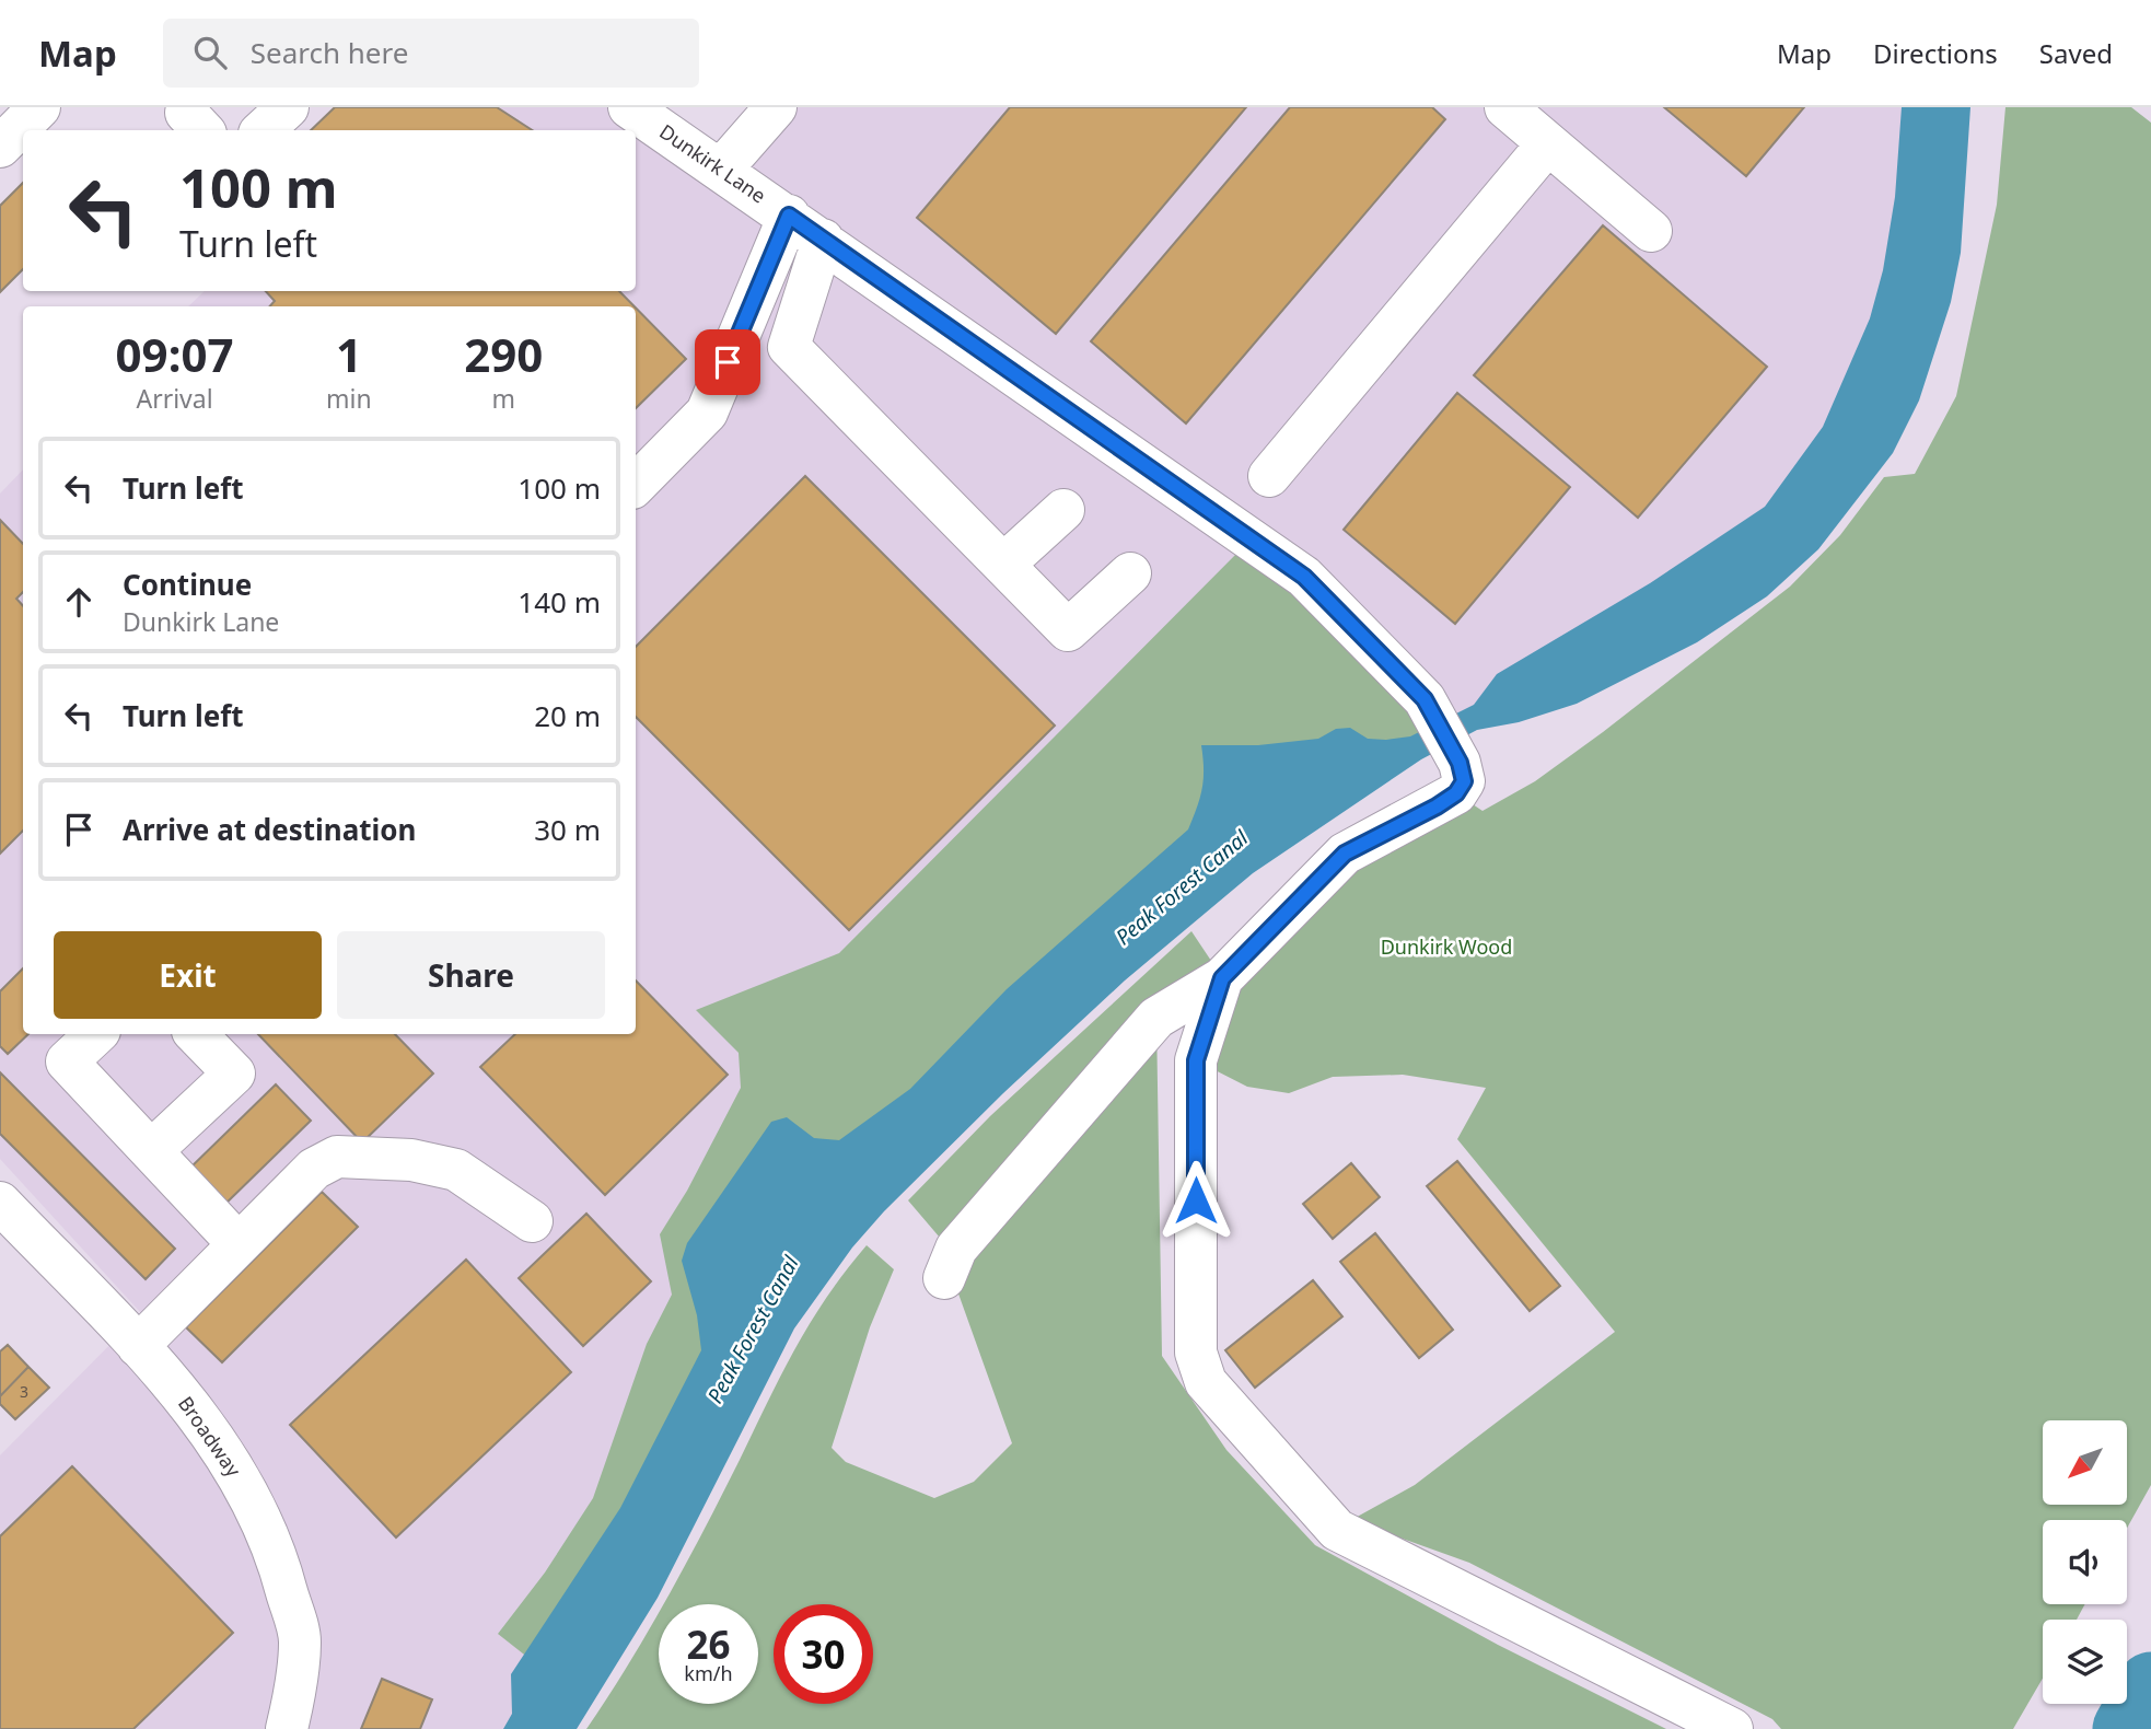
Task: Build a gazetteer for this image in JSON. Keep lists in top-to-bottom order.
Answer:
{
  "streets": {
    "street": ["Dunkirk Lane", "Broadway"]
  },
  "water": ["Peak Forest Canal"],
  "parks": ["Dunkirk Wood"],
  "house_numbers": ["3"],
  "north": "bottom left",
  "page": {
    "header": "Map",
    "search": "Search here",
    "nav": ["Map", "Directions", "Saved"],
    "turn": ["100 m", "Turn left"],
    "eta": [
      "09:07",
      "Arrival",
      "1",
      "min",
      "290",
      "m"
    ],
    "list": [
      {
        "name": "Turn left",
        "value": "100 m"
      },
      {
        "name": "Continue",
        "note": "Dunkirk Lane",
        "value": "140 m"
      },
      {
        "name": "Turn left",
        "value": "20 m"
      },
      {
        "name": "Arrive at destination",
        "value": "30 m"
      }
    ],
    "buttons": ["Exit", "Share"],
    "speed": "26 km/h",
    "limit": "30"
  }
}
